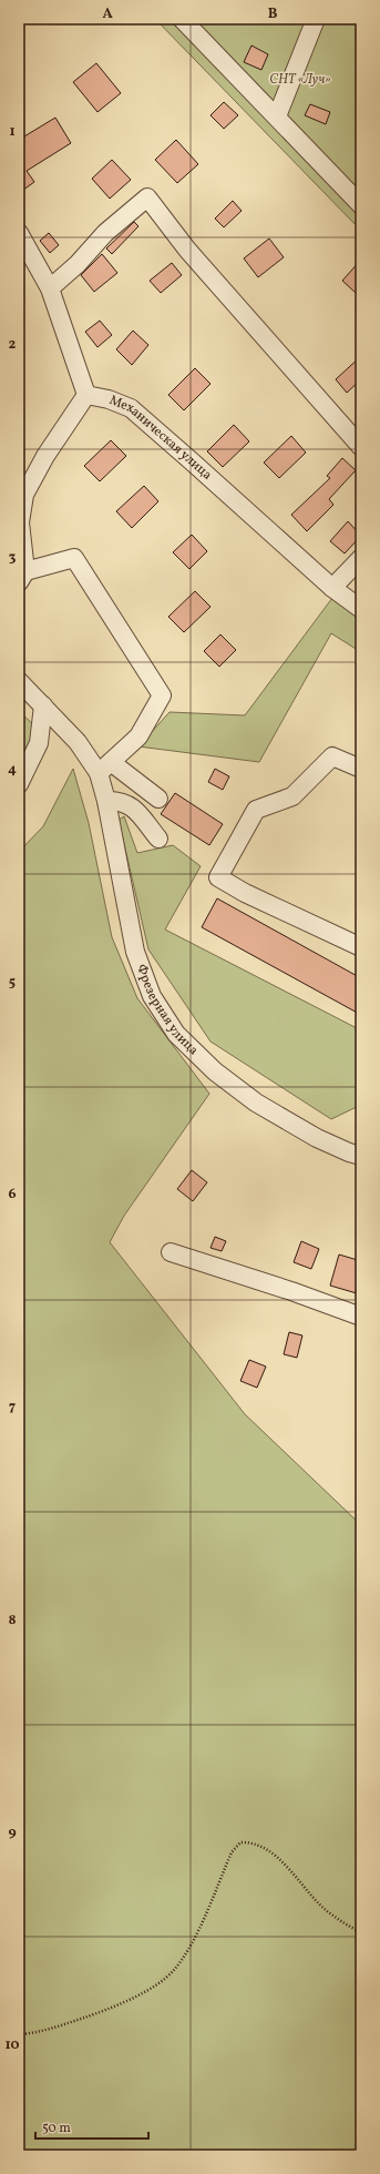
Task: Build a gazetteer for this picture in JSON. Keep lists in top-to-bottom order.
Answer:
{
  "streets": {
    "street": ["Механическая улица", "Фрезерная улица"]
  },
  "parks": ["СНТ «Луч»"],
  "scale_bar": "50 m",
  "grid": {
    "columns": ["A", "B"],
    "rows": [
      "1",
      "2",
      "3",
      "4",
      "5",
      "6",
      "7",
      "8",
      "9",
      "10"
    ]
  }
}
